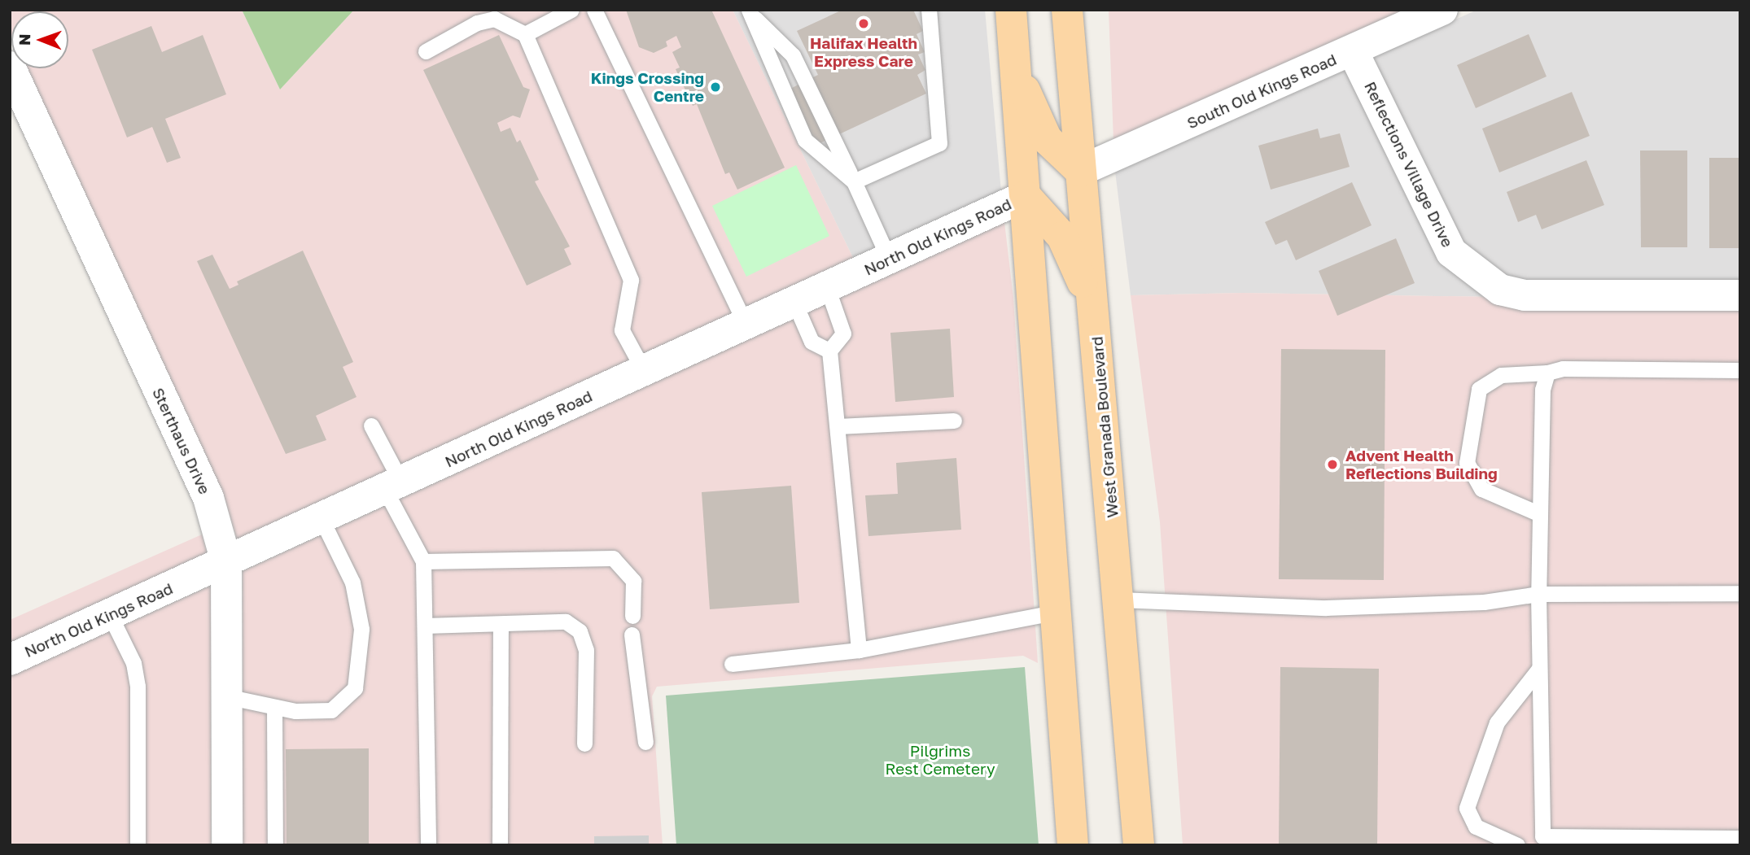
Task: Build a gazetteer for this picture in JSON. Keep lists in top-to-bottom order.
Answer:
{
  "streets": {
    "main road": ["West Granada Boulevard"],
    "street": [
      "South Old Kings Road",
      "Reflections Village Drive",
      "North Old Kings Road",
      "Sterthaus Drive"
    ]
  },
  "crossings": [
    ["South Old Kings Road", "Reflections Village Drive"],
    ["South Old Kings Road", "West Granada Boulevard"],
    ["North Old Kings Road", "Sterthaus Drive"]
  ],
  "parks": ["Pilgrims Rest Cemetery"],
  "places": ["Halifax Health Express Care", "Kings Crossing Centre", "Advent Health Reflections Building"],
  "north": "left"
}
